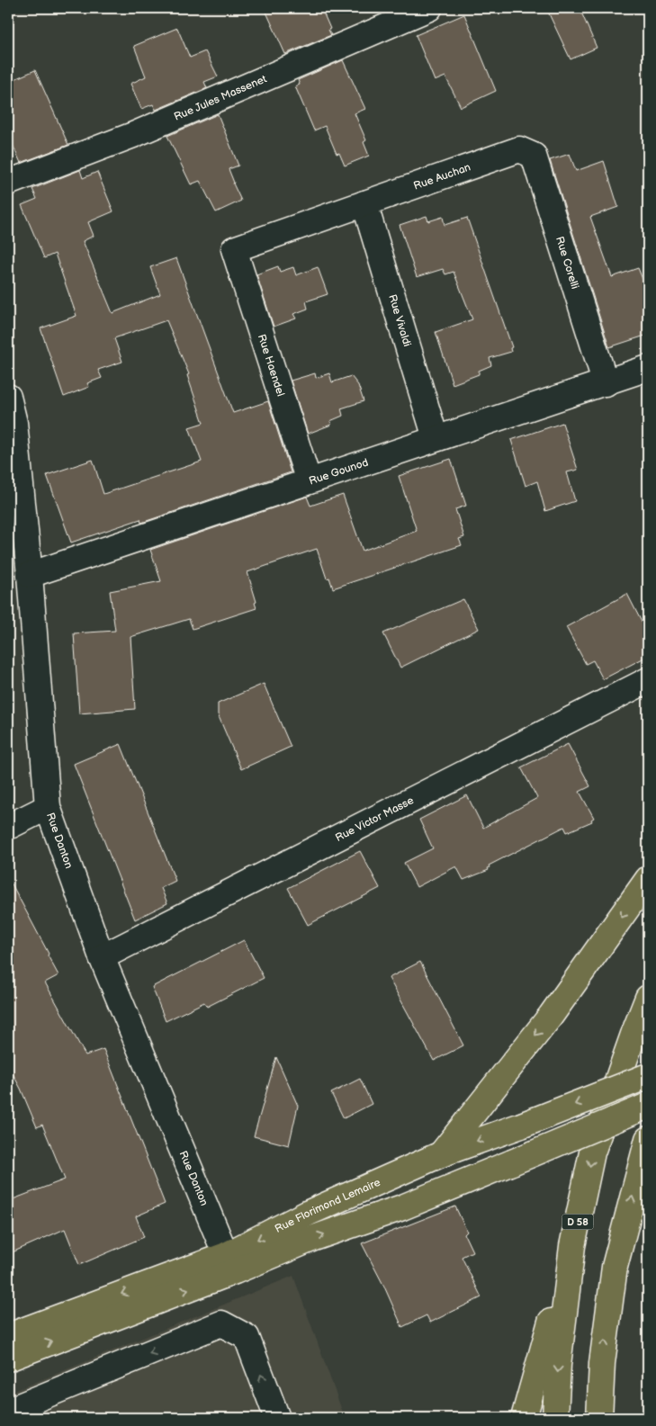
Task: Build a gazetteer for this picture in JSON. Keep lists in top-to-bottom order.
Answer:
{
  "streets": {
    "main road": ["Rue Florimond Lemaire", "D 58"],
    "street": [
      "Rue Jules Massenet",
      "Rue Auchan",
      "Rue Corelli",
      "Rue Vivaldi",
      "Rue Haendel",
      "Rue Gounod",
      "Rue Victor Masse",
      "Rue Danton"
    ]
  },
  "crossings": [
    ["Rue Auchan", "Rue Corelli"],
    ["Rue Auchan", "Rue Vivaldi"],
    ["Rue Auchan", "Rue Haendel"],
    ["Rue Corelli", "Rue Gounod"],
    ["Rue Vivaldi", "Rue Haendel"],
    ["Rue Vivaldi", "Rue Gounod"],
    ["Rue Haendel", "Rue Gounod"],
    ["Rue Gounod", "Rue Danton"],
    ["Rue Victor Masse", "Rue Danton"],
    ["Rue Danton", "Rue Florimond Lemaire"]
  ]
}
